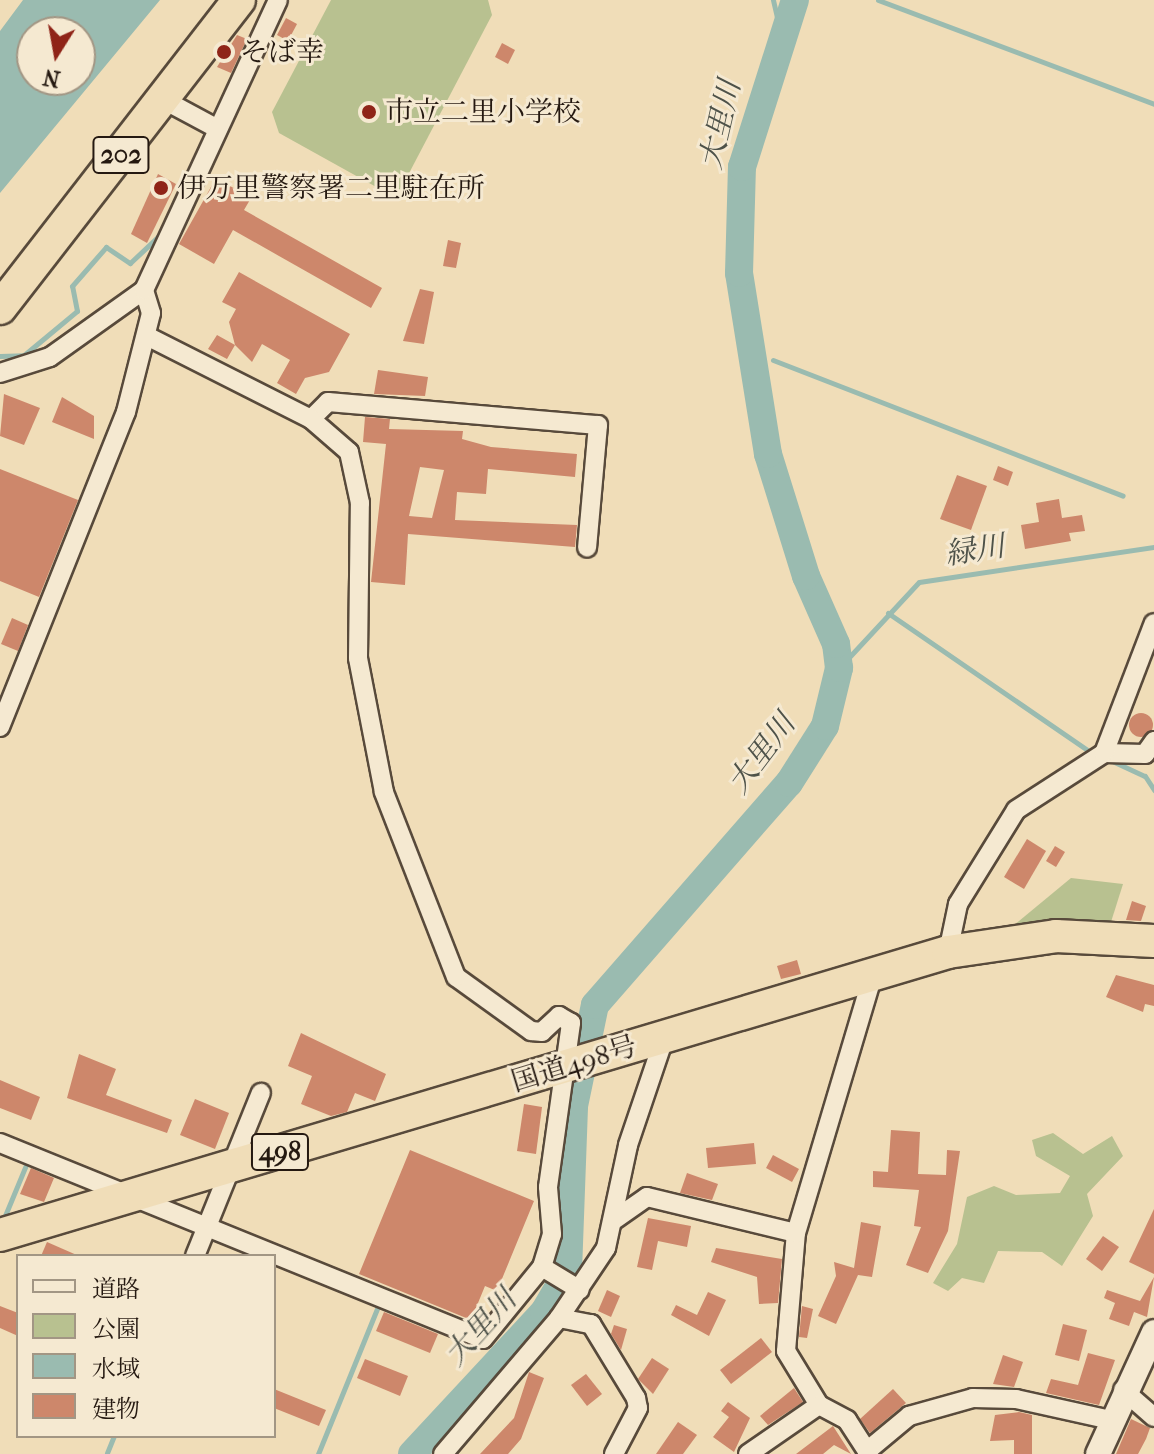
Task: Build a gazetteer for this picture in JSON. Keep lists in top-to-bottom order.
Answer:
{
  "streets": {
    "highway": ["202", "国道498号", "498"]
  },
  "water": ["大里川", "緑川"],
  "places": ["そば幸", "市立二里小学校", "伊万里警察署二里駐在所"],
  "legend": [
    "道路",
    "公園",
    "水域",
    "建物"
  ],
  "north": "bottom"
}
